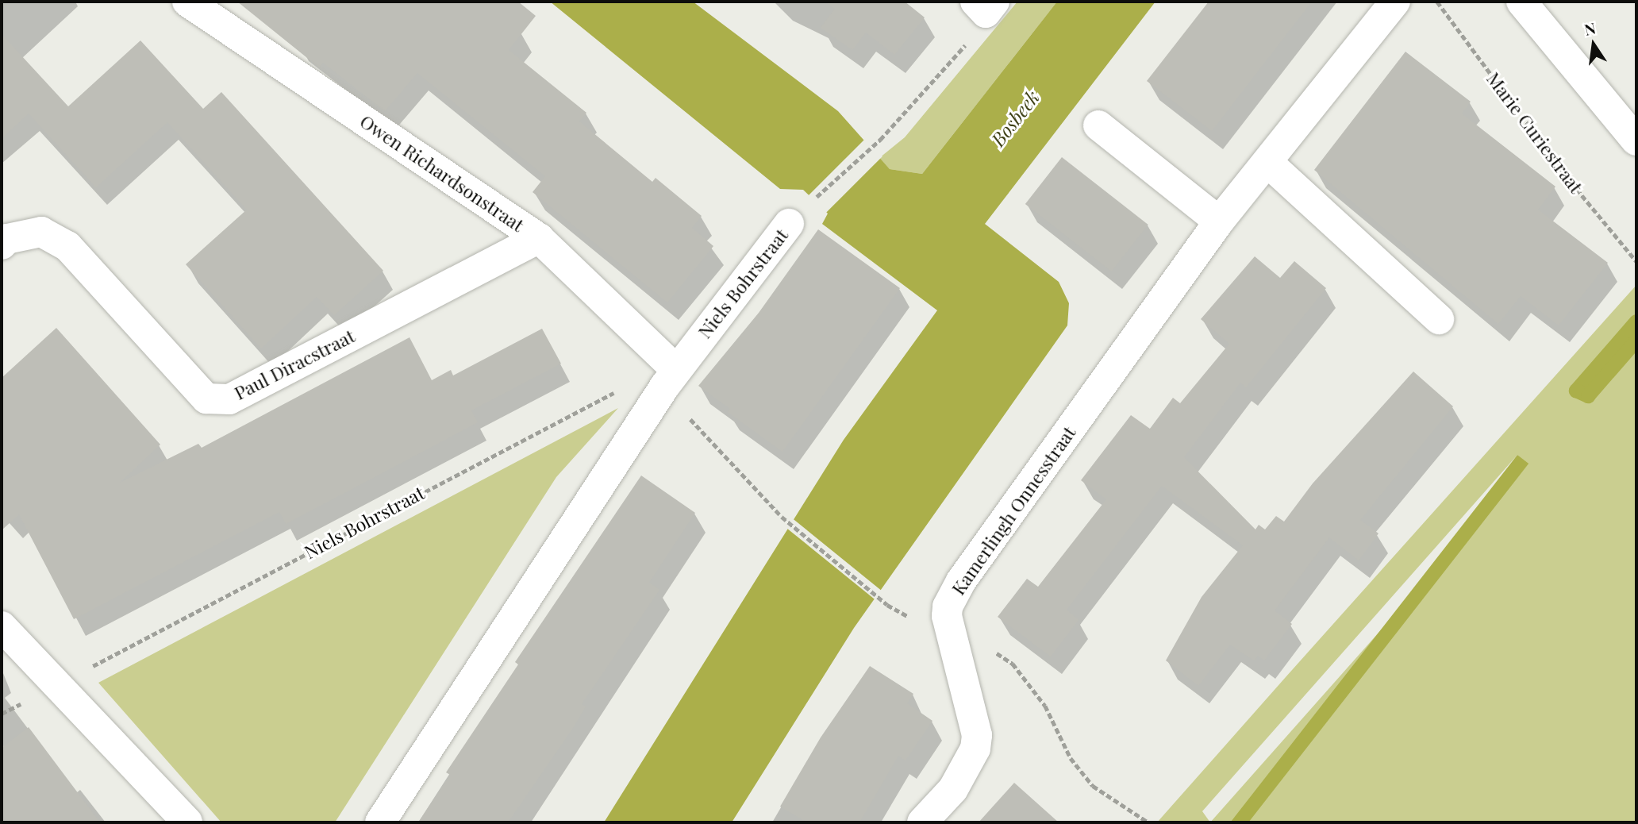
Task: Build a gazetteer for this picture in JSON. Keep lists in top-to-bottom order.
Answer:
{
  "streets": {
    "street": [
      "Owen Richardsonstraat",
      "Niels Bohrstraat",
      "Paul Diracstraat",
      "Kamerlingh Onnesstraat"
    ],
    "path": ["Marie Curiestraat"]
  },
  "crossings": [
    ["Owen Richardsonstraat", "Niels Bohrstraat"],
    ["Owen Richardsonstraat", "Paul Diracstraat"]
  ],
  "water": ["Bosbeek"],
  "north": "top"
}
